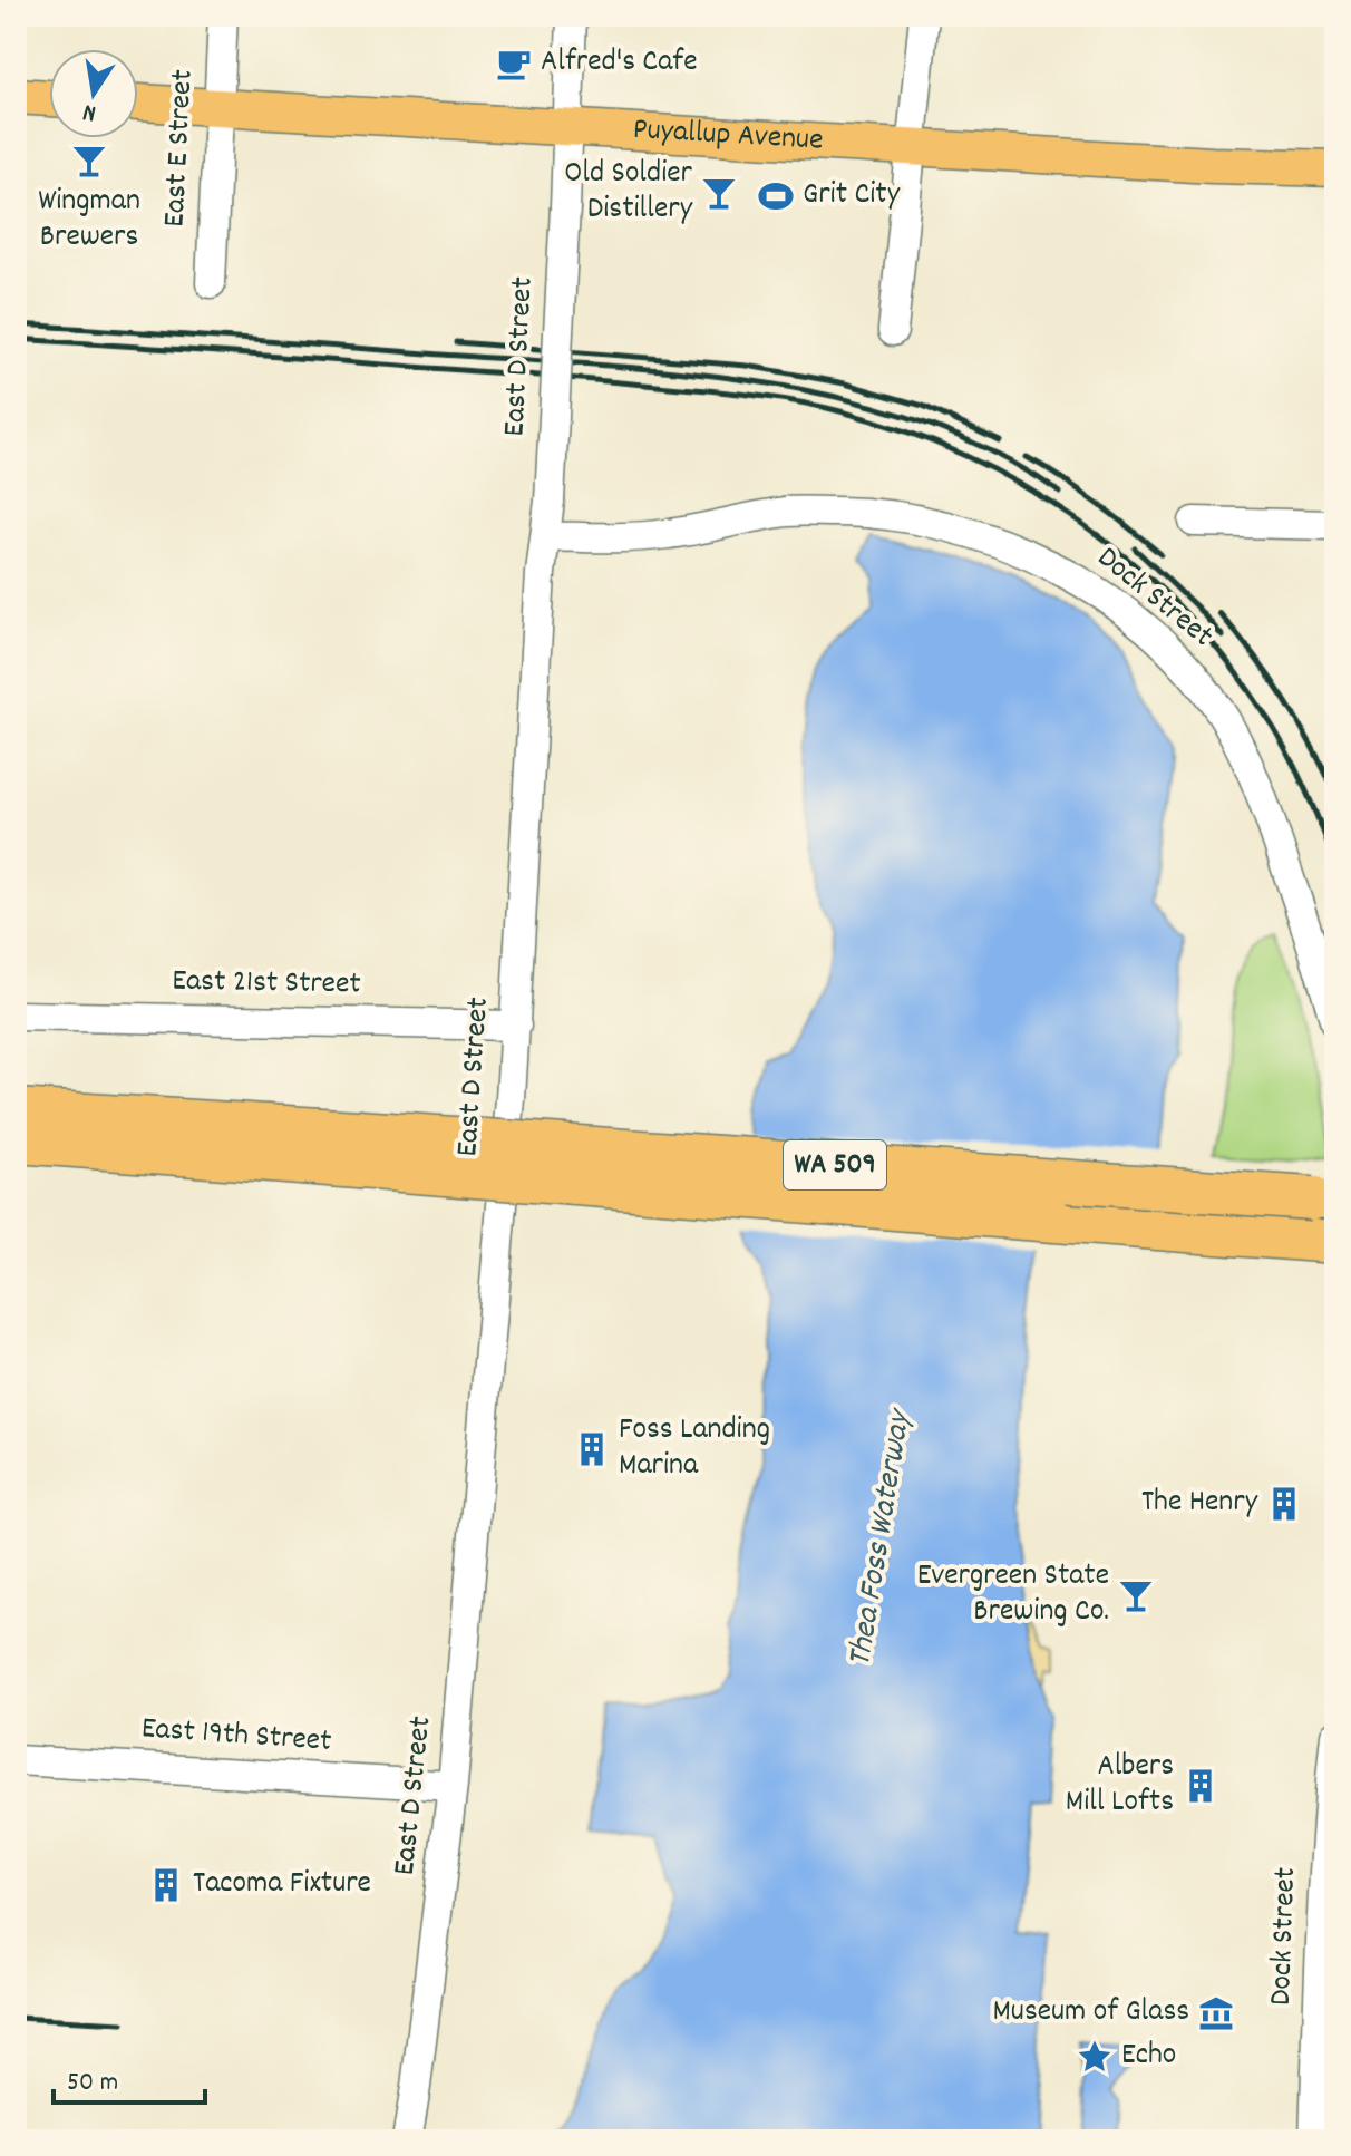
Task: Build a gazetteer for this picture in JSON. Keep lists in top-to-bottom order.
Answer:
{
  "streets": {
    "highway": ["WA 509"],
    "main road": ["Puyallup Avenue"],
    "street": [
      "East E Street",
      "East D Street",
      "Dock Street",
      "East 21st Street",
      "East 19th Street"
    ]
  },
  "crossings": [
    ["Puyallup Avenue", "East E Street"],
    ["Puyallup Avenue", "East D Street"],
    ["East D Street", "Dock Street"],
    ["East D Street", "East 21st Street"],
    ["East D Street", "East 19th Street"]
  ],
  "water": ["Thea Foss Waterway"],
  "places": {
    "cafe": ["Alfred's Cafe"],
    "bar": ["Wingman Brewers", "Old Soldier Distillery", "Evergreen State Brewing Co."],
    "sports": ["Grit City"],
    "building": [
      "Foss Landing Marina",
      "The Henry",
      "Albers Mill Lofts",
      "Tacoma Fixture"
    ],
    "museum": ["Museum of Glass"],
    "place": ["Echo"]
  },
  "scale_bar": "50 m",
  "north": "bottom"
}
